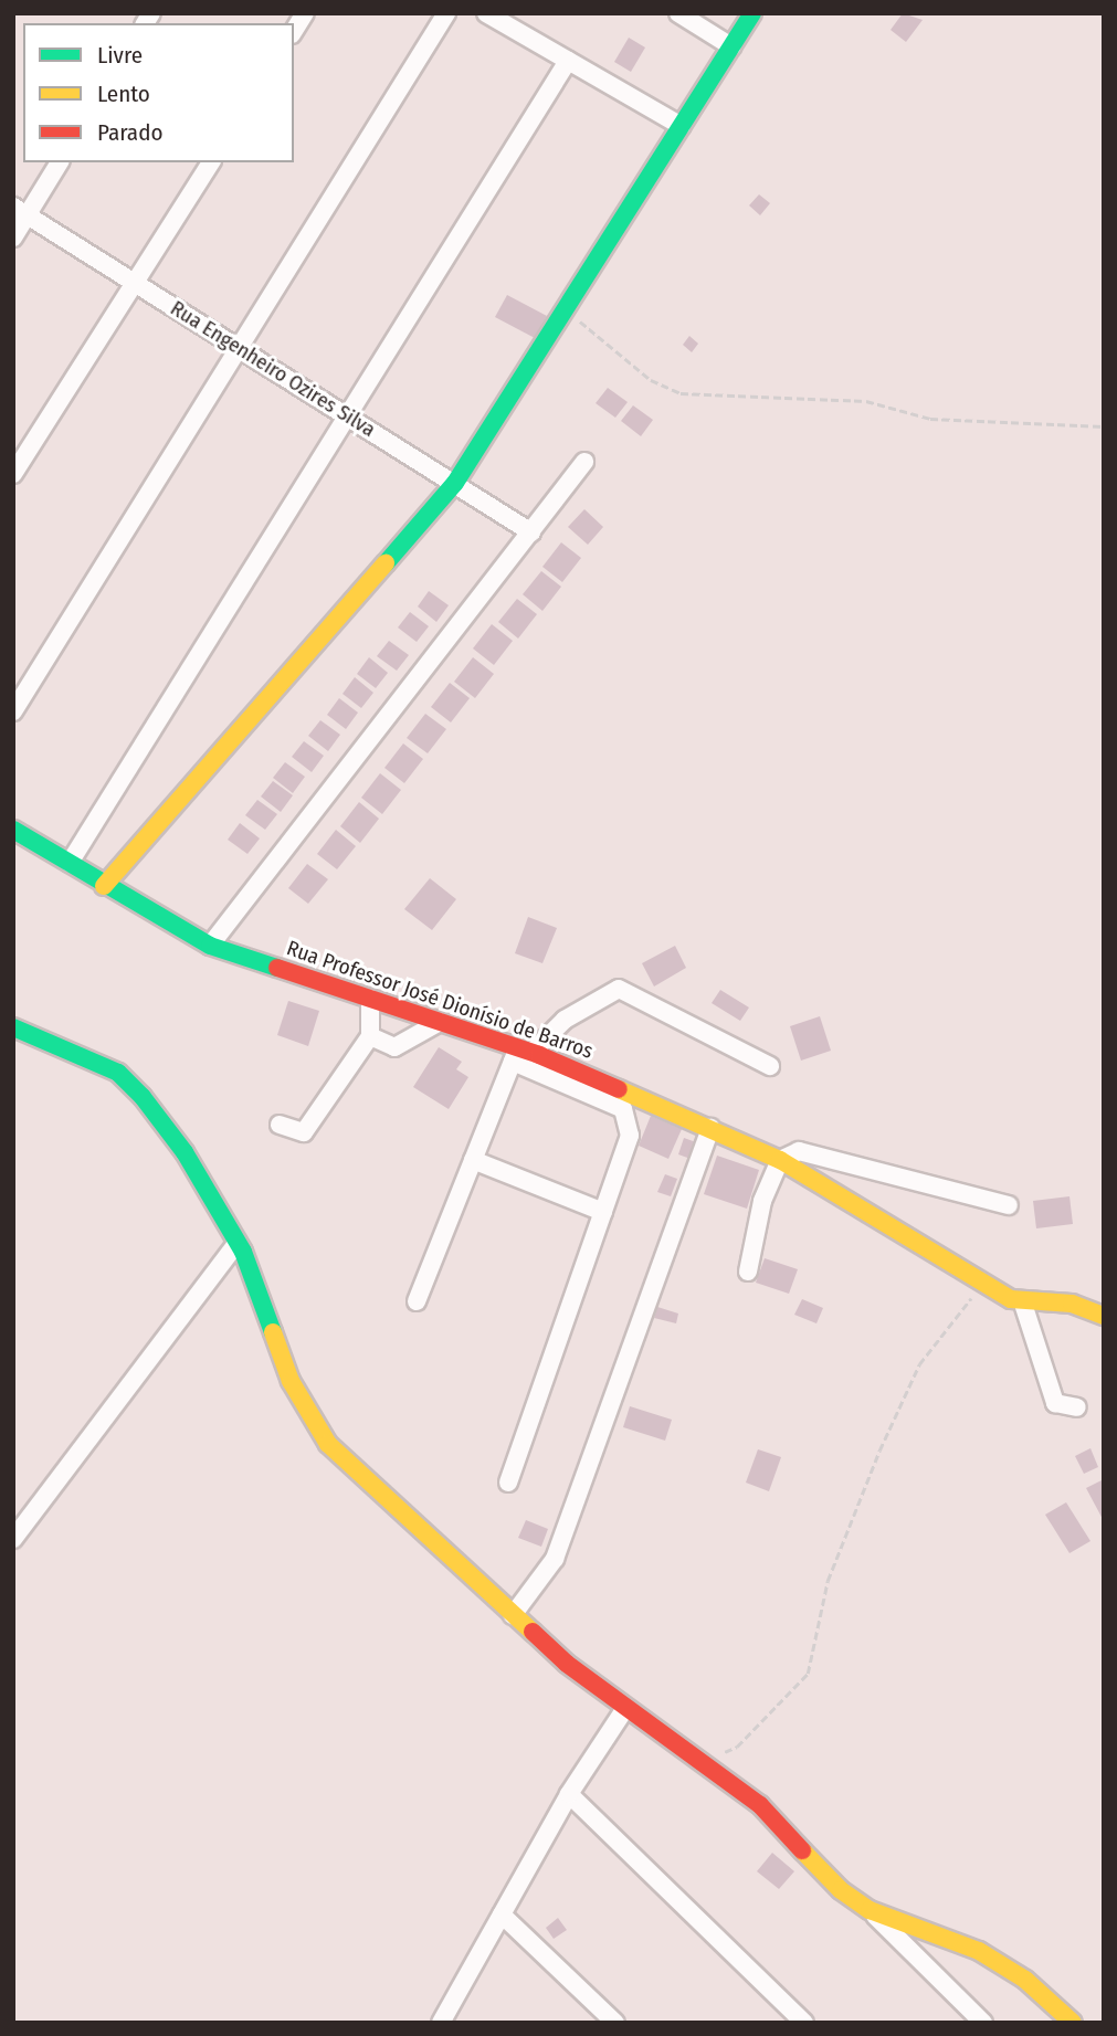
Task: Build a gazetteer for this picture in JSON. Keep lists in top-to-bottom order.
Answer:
{
  "streets": {
    "street": ["Rua Engenheiro Ozires Silva", "Rua Professor José Dionísio de Barros"]
  },
  "legend": ["Livre", "Lento", "Parado"]
}
